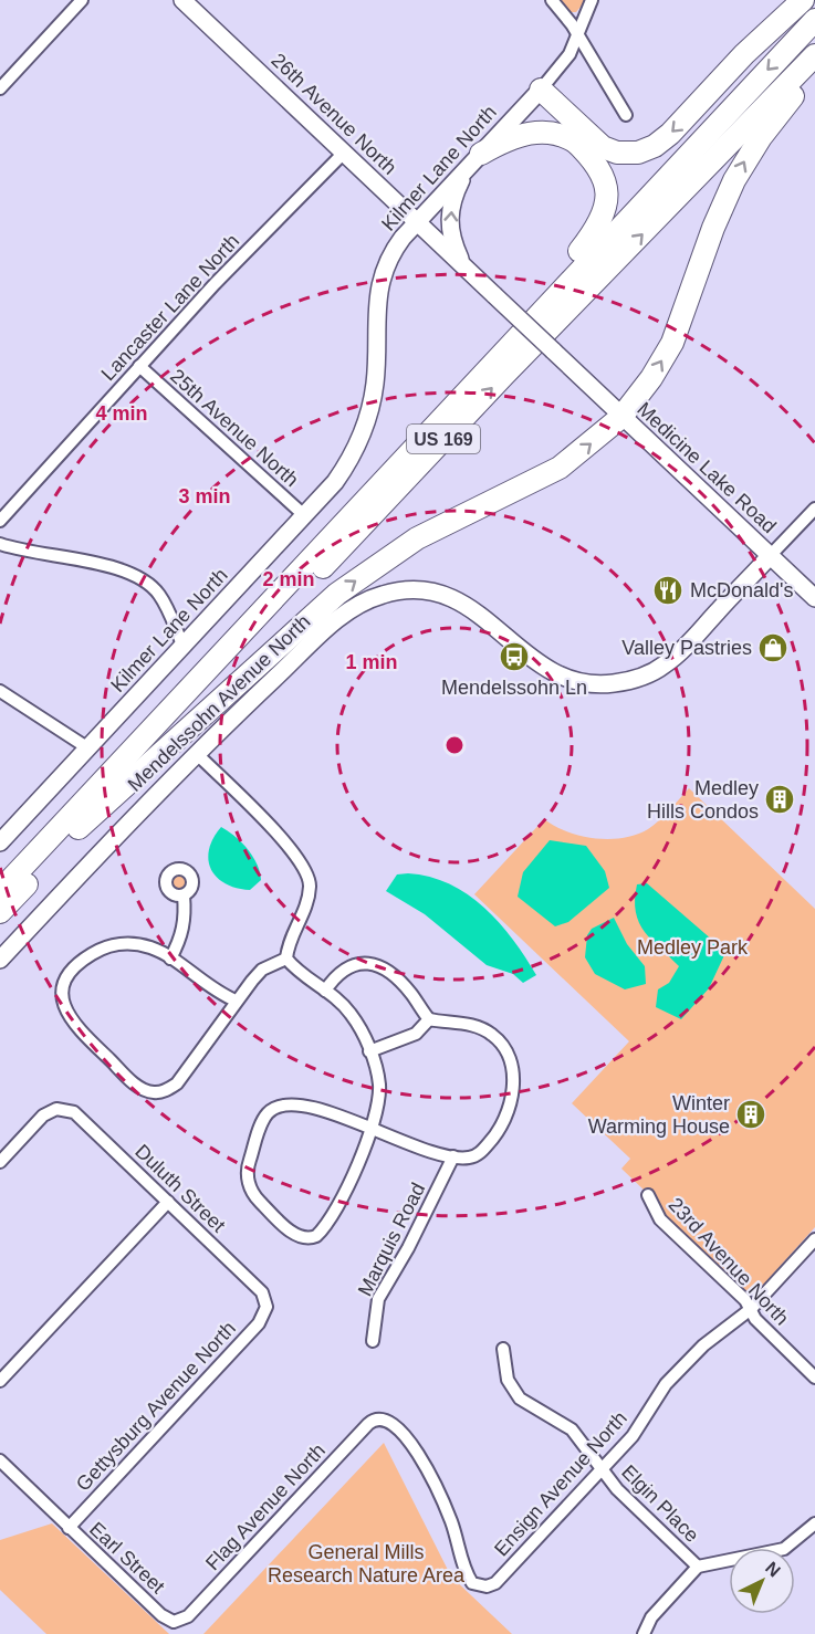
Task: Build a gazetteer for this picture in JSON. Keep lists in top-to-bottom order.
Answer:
{
  "streets": {
    "highway": ["US 169"],
    "street": [
      "26th Avenue North",
      "Kilmer Lane North",
      "Lancaster Lane North",
      "25th Avenue North",
      "Medicine Lake Road",
      "Mendelssohn Avenue North",
      "Duluth Street",
      "Marquis Road",
      "23rd Avenue North",
      "Gettysburg Avenue North",
      "Ensign Avenue North",
      "Elgin Place",
      "Flag Avenue North",
      "Earl Street"
    ]
  },
  "crossings": [
    ["26th Avenue North", "Kilmer Lane North"],
    ["26th Avenue North", "Lancaster Lane North"],
    ["26th Avenue North", "Medicine Lake Road"],
    ["Kilmer Lane North", "25th Avenue North"],
    ["Lancaster Lane North", "25th Avenue North"],
    ["Medicine Lake Road", "Mendelssohn Avenue North"],
    ["Duluth Street", "Gettysburg Avenue North"],
    ["23rd Avenue North", "Ensign Avenue North"],
    ["Gettysburg Avenue North", "Earl Street"],
    ["Ensign Avenue North", "Elgin Place"],
    ["Ensign Avenue North", "Flag Avenue North"],
    ["Flag Avenue North", "Earl Street"]
  ],
  "parks": ["Medley Park", "General Mills Research Nature Area"],
  "places": {
    "restaurant": ["McDonald's"],
    "shop": ["Valley Pastries"],
    "bus stop": ["Mendelssohn Ln"],
    "building": ["Medley Hills Condos", "Winter Warming House"]
  },
  "north": "top right",
  "rings": [
    "4 min",
    "3 min",
    "2 min",
    "1 min"
  ]
}
